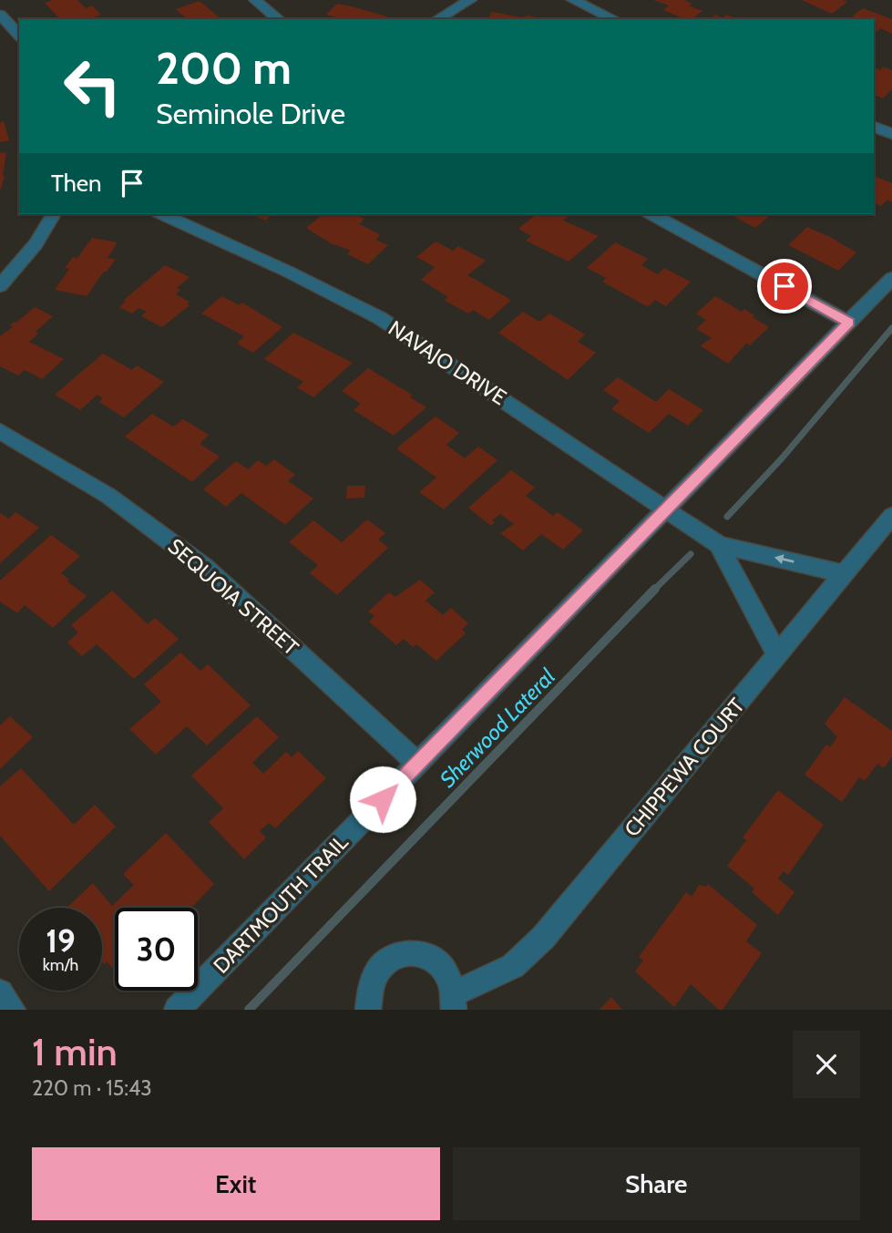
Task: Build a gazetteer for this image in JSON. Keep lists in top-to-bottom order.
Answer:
{
  "streets": {
    "street": [
      "NAVAJO DRIVE",
      "SEQUOIA STREET",
      "CHIPPEWA COURT",
      "DARTMOUTH TRAIL"
    ]
  },
  "crossings": [
    ["NAVAJO DRIVE", "CHIPPEWA COURT"],
    ["NAVAJO DRIVE", "DARTMOUTH TRAIL"],
    ["SEQUOIA STREET", "DARTMOUTH TRAIL"]
  ],
  "water": ["Sherwood Lateral"],
  "page": {
    "turn": ["200 m", "Seminole Drive"],
    "then": "Then",
    "speed": "19 km/h",
    "limit": "30",
    "heading": ["1 min", "220 m · 15:43"],
    "buttons": ["Exit", "Share"]
  }
}
